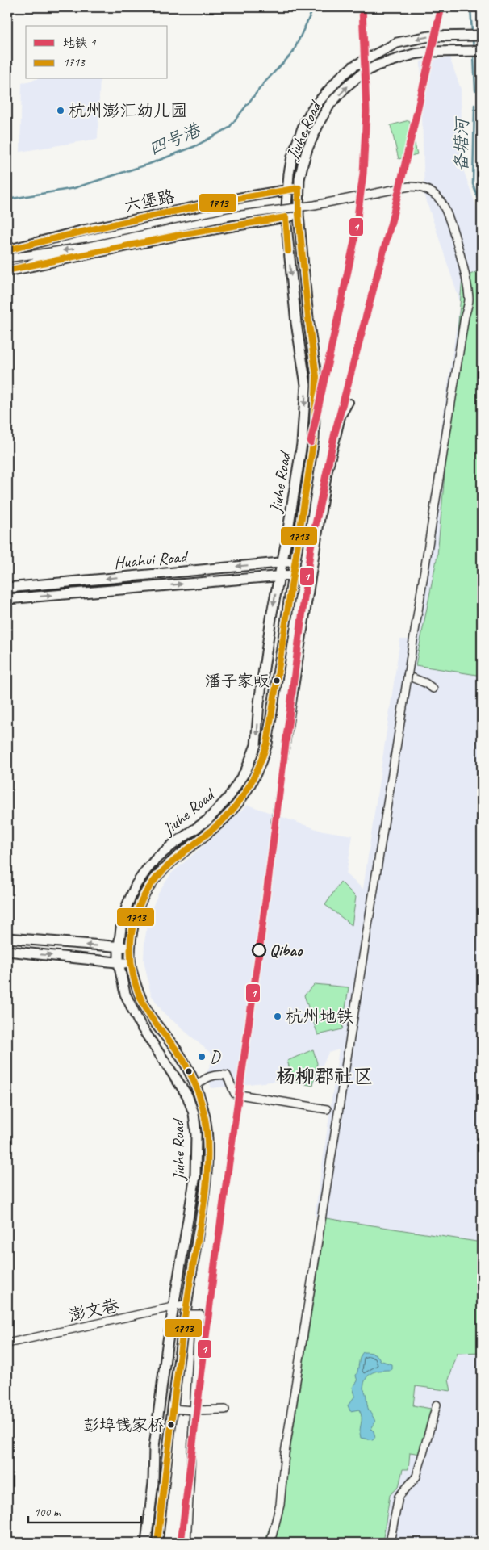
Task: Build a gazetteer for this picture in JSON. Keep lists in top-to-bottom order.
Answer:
{
  "streets": {
    "street": [
      "Jiuhe Road",
      "六堡路",
      "Huahui Road",
      "澎文巷"
    ]
  },
  "crossings": [
    ["Jiuhe Road", "六堡路"],
    ["Jiuhe Road", "Huahui Road"],
    ["Jiuhe Road", "澎文巷"]
  ],
  "districts": ["杨柳郡社区"],
  "water": ["四号港", "备塘河"],
  "places": [
    "杭州澎汇幼儿园",
    "潘子家畈",
    "Qibao",
    "杭州地铁",
    "D",
    "彭埠钱家桥"
  ],
  "lines": ["metro line 1", "transit line 1713"],
  "legend": ["地铁 1", "1713"],
  "scale_bar": "100 m"
}
